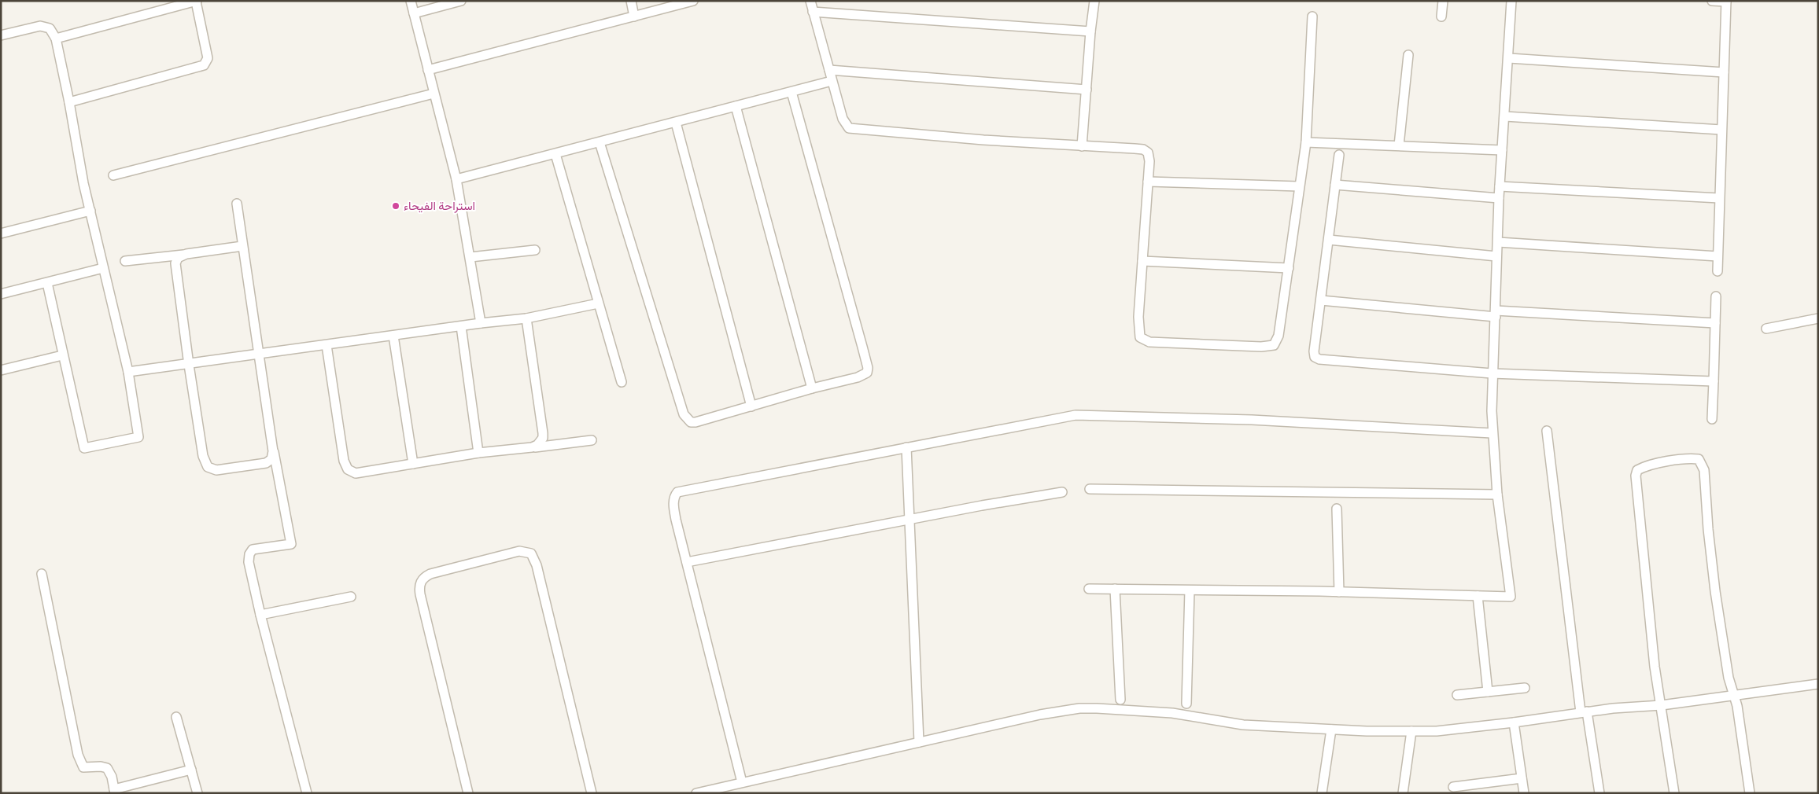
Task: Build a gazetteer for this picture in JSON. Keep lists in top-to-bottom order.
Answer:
{
  "places": ["استراحة الفيحاء"]
}
